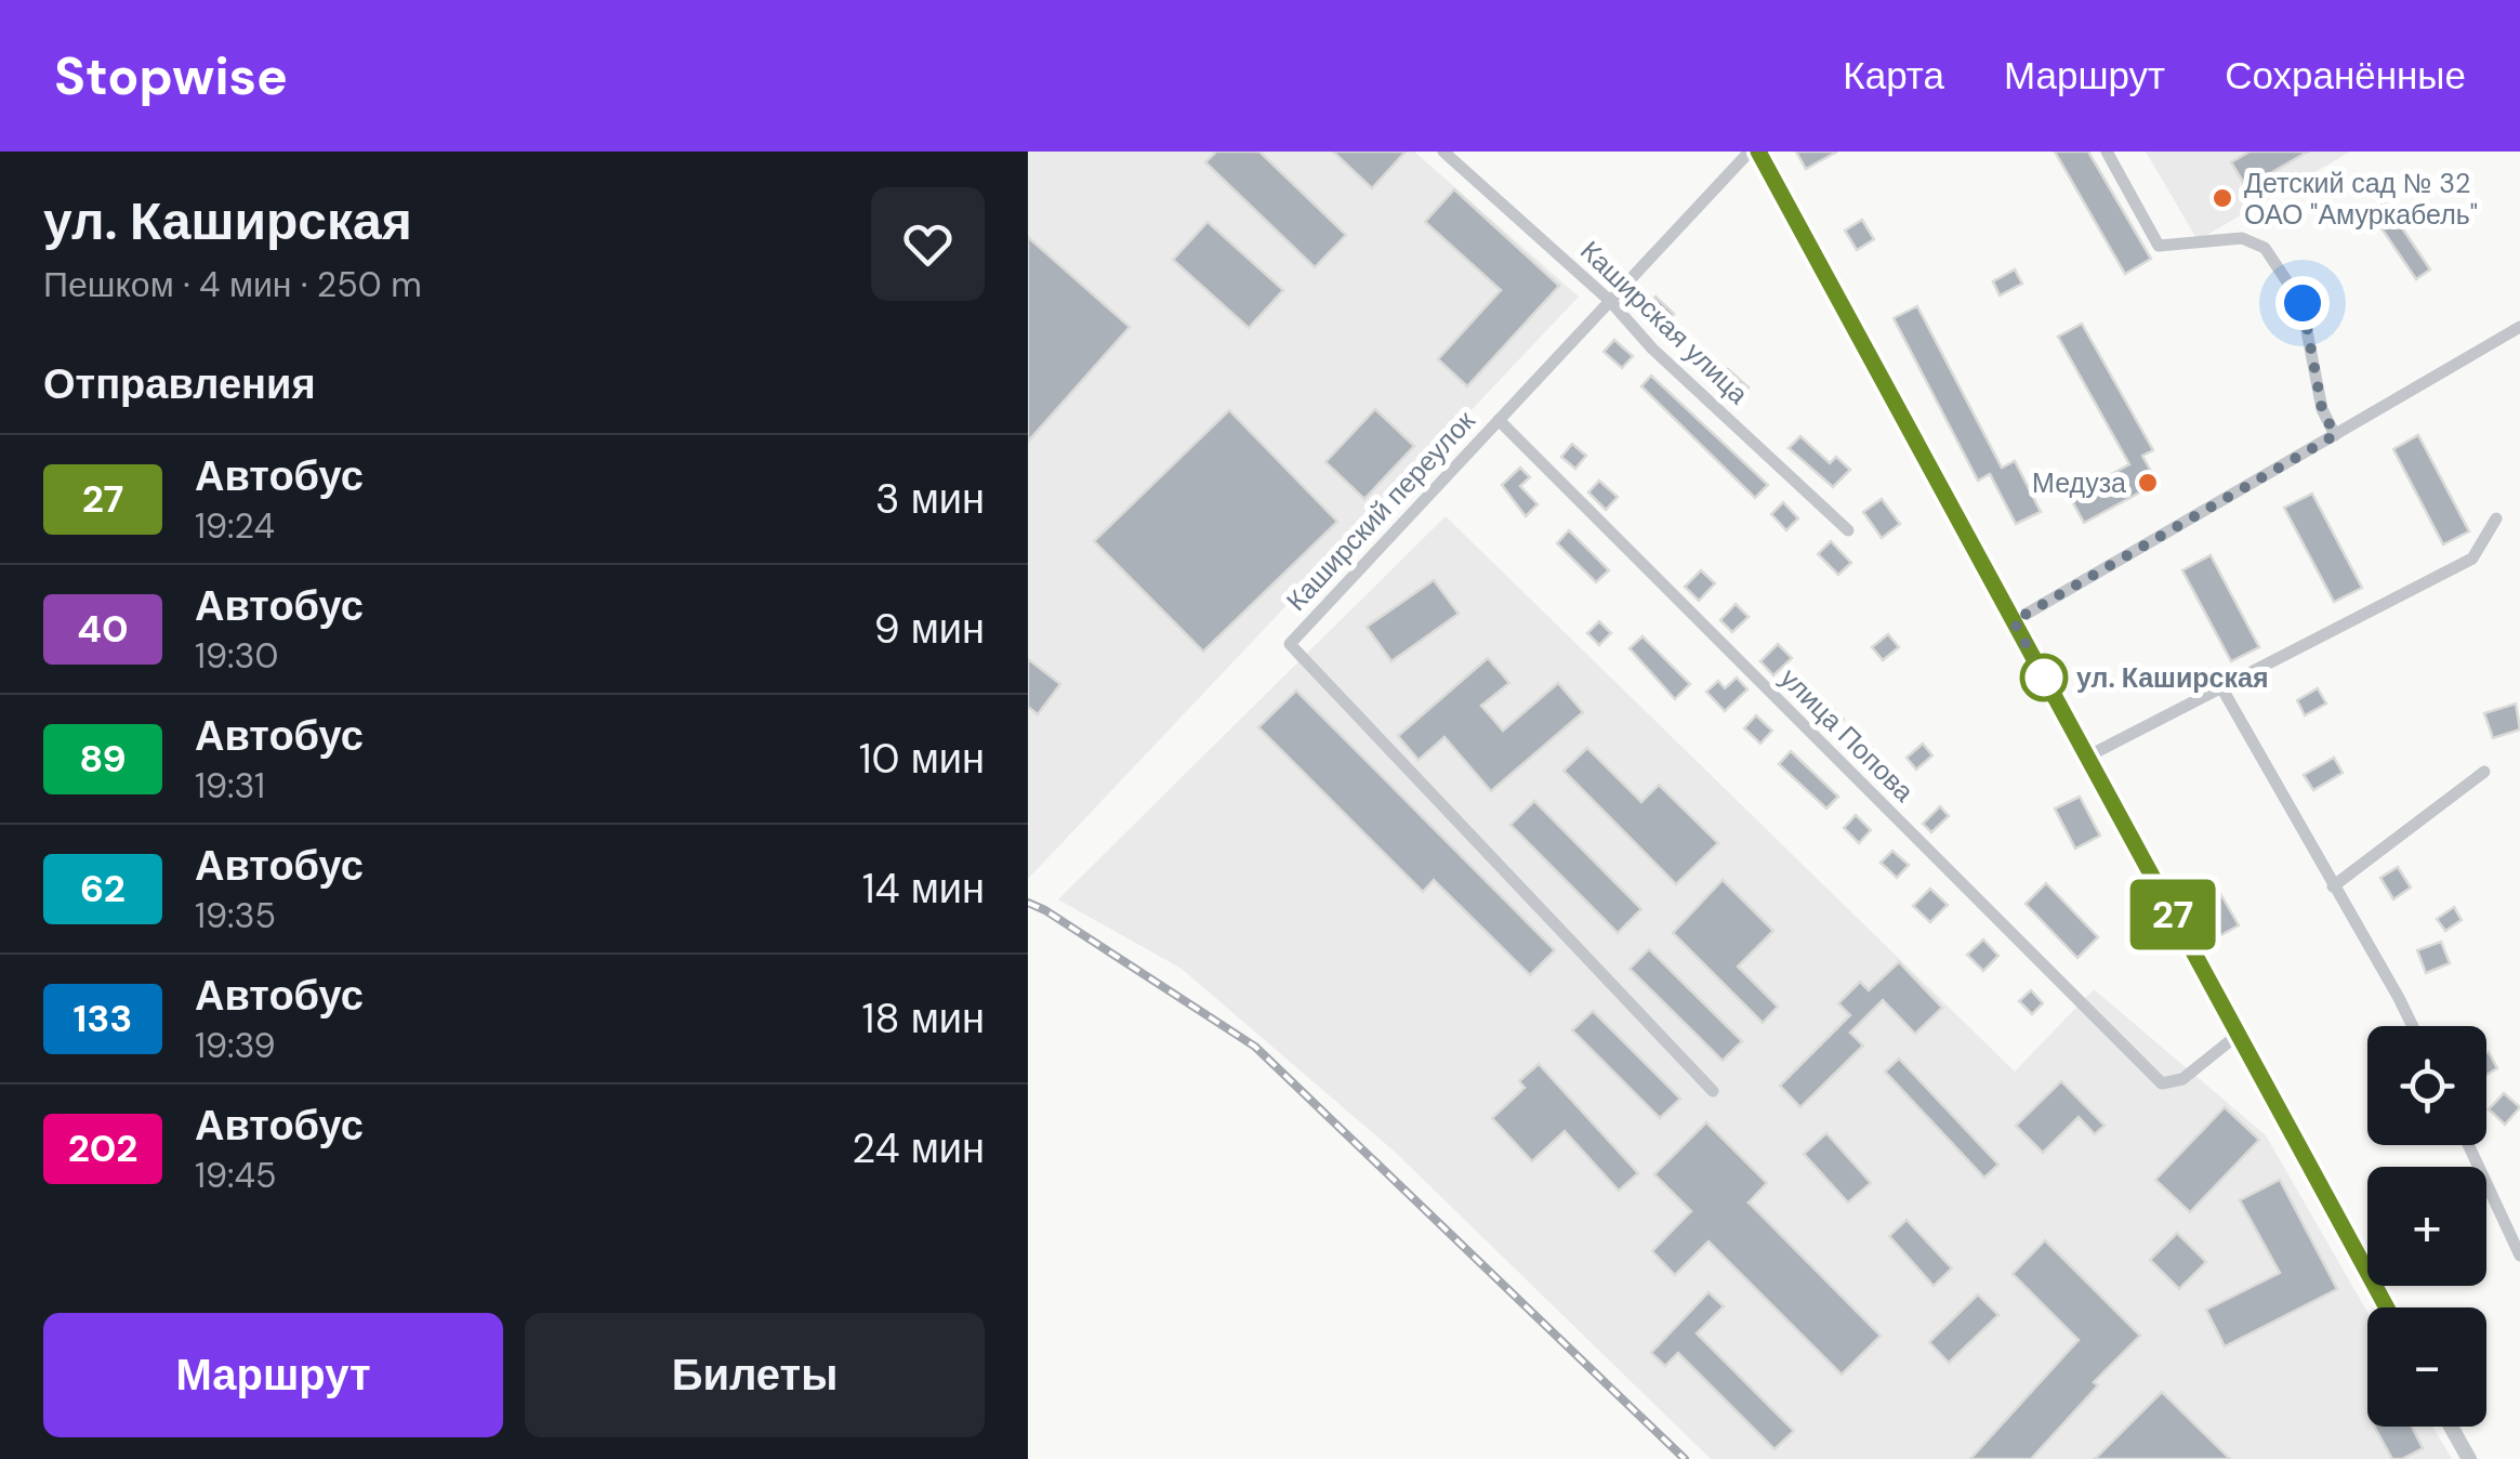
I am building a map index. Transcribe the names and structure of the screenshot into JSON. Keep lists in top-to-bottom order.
{
  "streets": {
    "street": ["Каширская улица", "Каширский переулок", "улица Попова"]
  },
  "crossings": [
    ["Каширская улица", "Каширский переулок"],
    ["Каширский переулок", "улица Попова"]
  ],
  "places": ["Детский сад № 32 ОАО \"Амуркабель\"", "Медуза", "ул. Каширская"],
  "lines": ["bus line 27"],
  "page": {
    "header": "Stopwise",
    "nav": ["Карта", "Маршрут", "Сохранённые"],
    "heading": [
      ["ул. Каширская", "Пешком · 4 мин · 250 m"],
      "Отправления"
    ],
    "on_map": "27",
    "list": [
      {
        "mark": "27",
        "name": "Автобус",
        "note": "19:24",
        "value": "3 мин"
      },
      {
        "mark": "40",
        "name": "Автобус",
        "note": "19:30",
        "value": "9 мин"
      },
      {
        "mark": "89",
        "name": "Автобус",
        "note": "19:31",
        "value": "10 мин"
      },
      {
        "mark": "62",
        "name": "Автобус",
        "note": "19:35",
        "value": "14 мин"
      },
      {
        "mark": "133",
        "name": "Автобус",
        "note": "19:39",
        "value": "18 мин"
      },
      {
        "mark": "202",
        "name": "Автобус",
        "note": "19:45",
        "value": "24 мин"
      }
    ],
    "map_buttons": ["+", "−"],
    "buttons": ["Маршрут", "Билеты"]
  }
}
